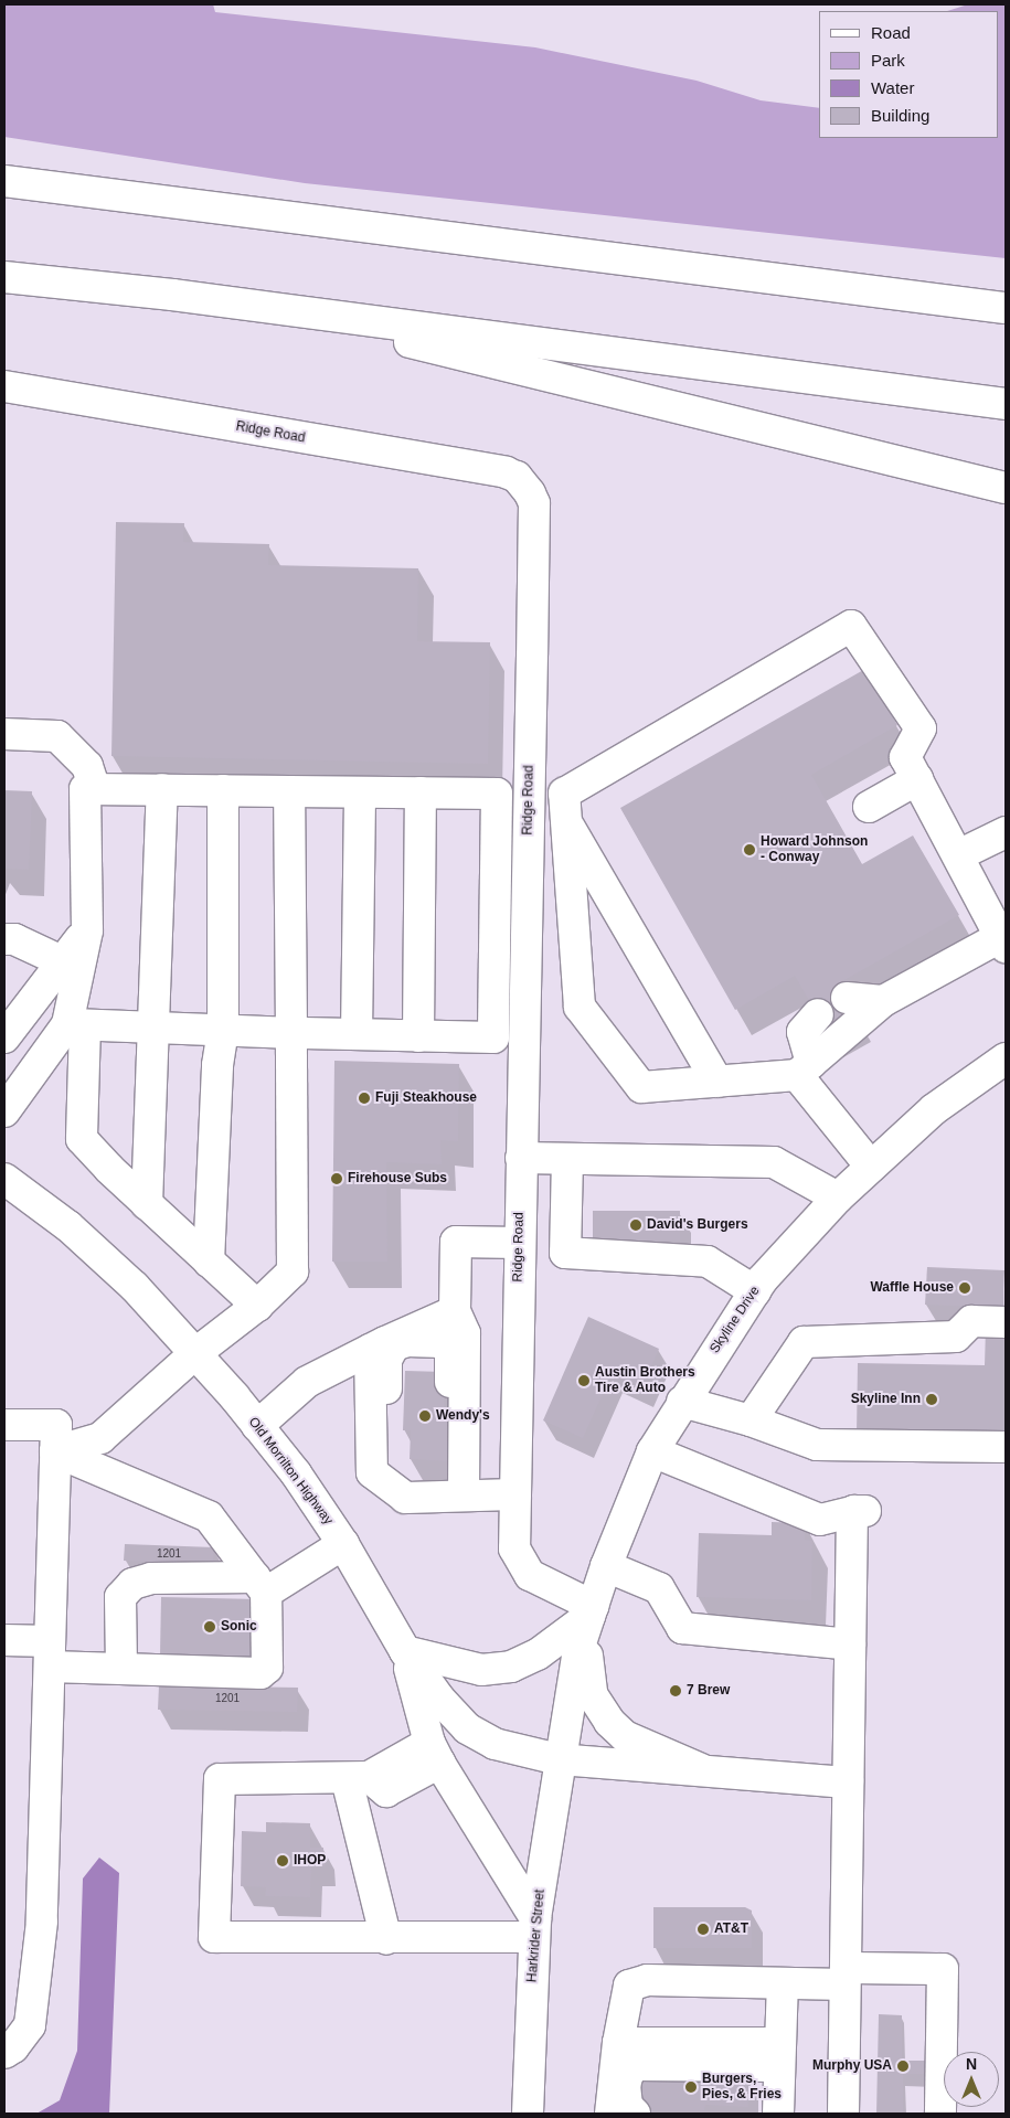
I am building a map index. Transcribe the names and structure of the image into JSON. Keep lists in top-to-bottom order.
{
  "streets": {
    "main road": [
      "Ridge Road",
      "Skyline Drive",
      "Old Morrilton Highway",
      "Harkrider Street"
    ]
  },
  "crossings": [
    ["Ridge Road", "Skyline Drive"],
    ["Skyline Drive", "Old Morrilton Highway"],
    ["Skyline Drive", "Harkrider Street"],
    ["Old Morrilton Highway", "Harkrider Street"]
  ],
  "places": [
    "Howard Johnson - Conway",
    "Fuji Steakhouse",
    "Firehouse Subs",
    "David's Burgers",
    "Waffle House",
    "Austin Brothers Tire & Auto",
    "Skyline Inn",
    "Wendy's",
    "Sonic",
    "7 Brew",
    "IHOP",
    "AT&T",
    "Murphy USA",
    "Burgers, Pies, & Fries"
  ],
  "house_numbers": ["1201", "1201"],
  "legend": [
    "Road",
    "Park",
    "Water",
    "Building"
  ],
  "north": "top"
}
